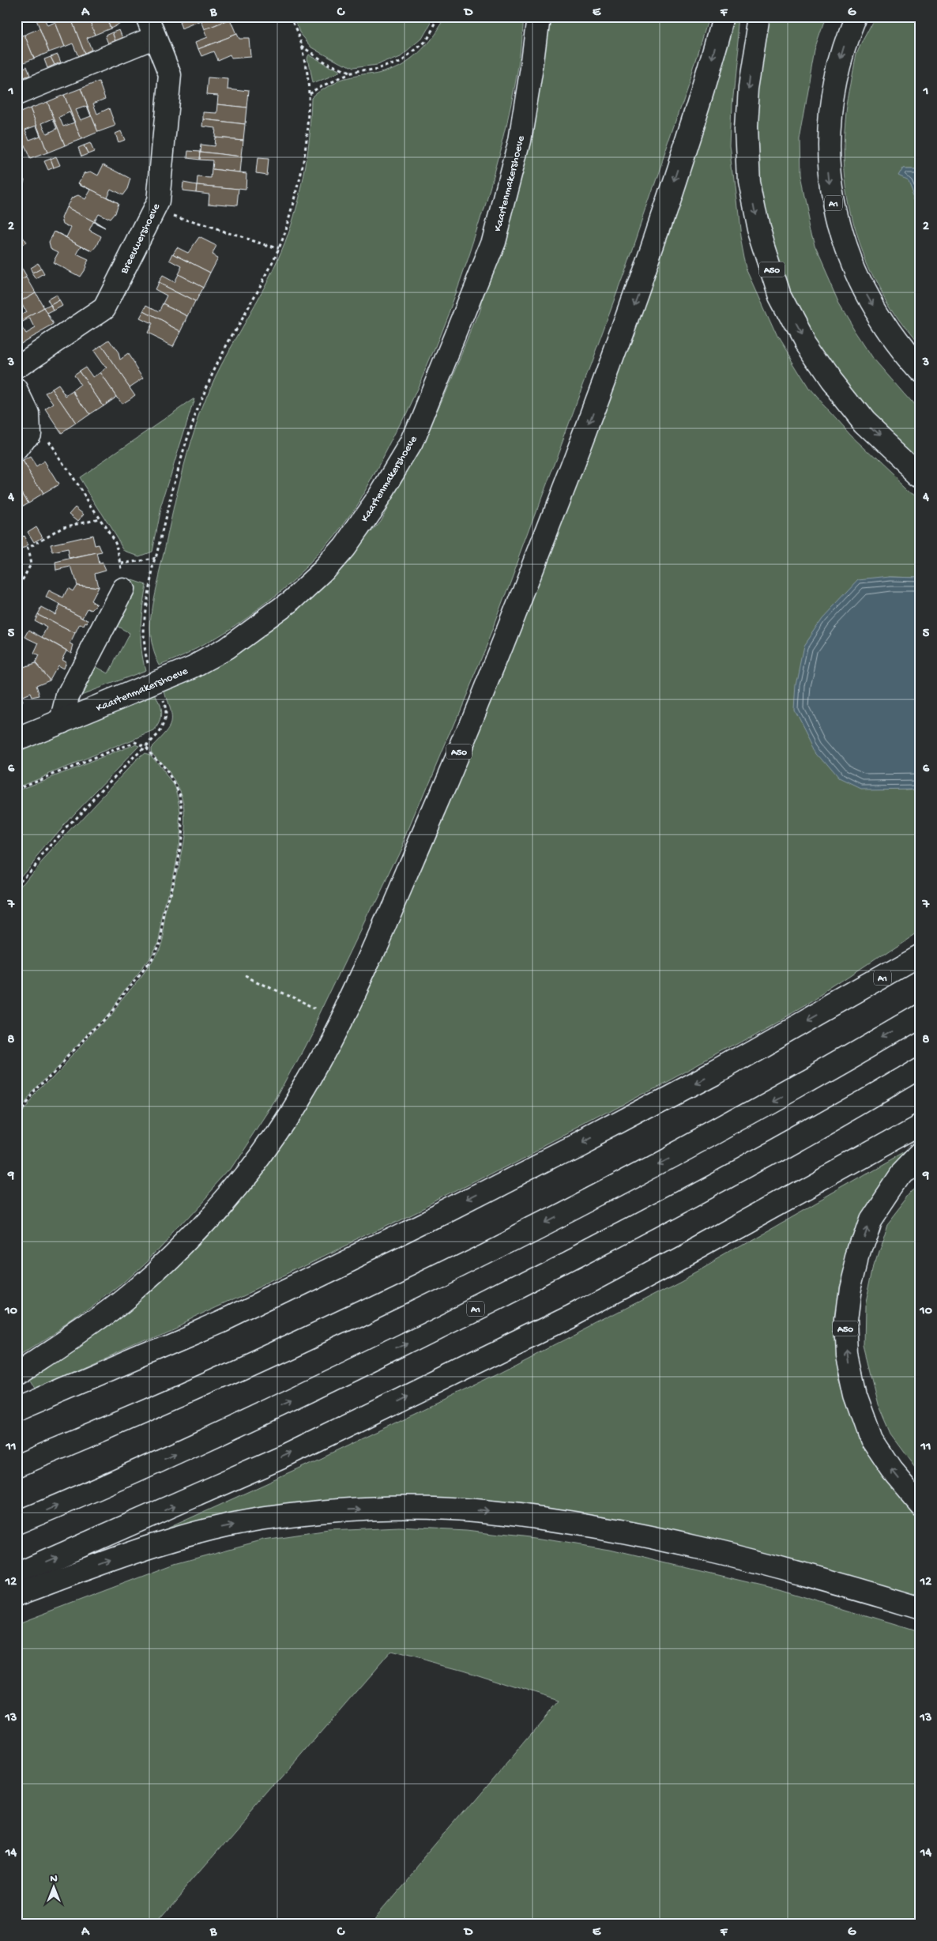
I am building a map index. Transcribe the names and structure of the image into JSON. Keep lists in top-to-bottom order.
{
  "streets": {
    "main road": [
      "Kaartenmakershoeve",
      "A1",
      "Breeuwershoeve",
      "A50"
    ]
  },
  "north": "top",
  "grid": {
    "columns": [
      "A",
      "B",
      "C",
      "D",
      "E",
      "F",
      "G"
    ],
    "rows": [
      "1",
      "2",
      "3",
      "4",
      "5",
      "6",
      "7",
      "8",
      "9",
      "10",
      "11",
      "12",
      "13",
      "14"
    ]
  }
}
